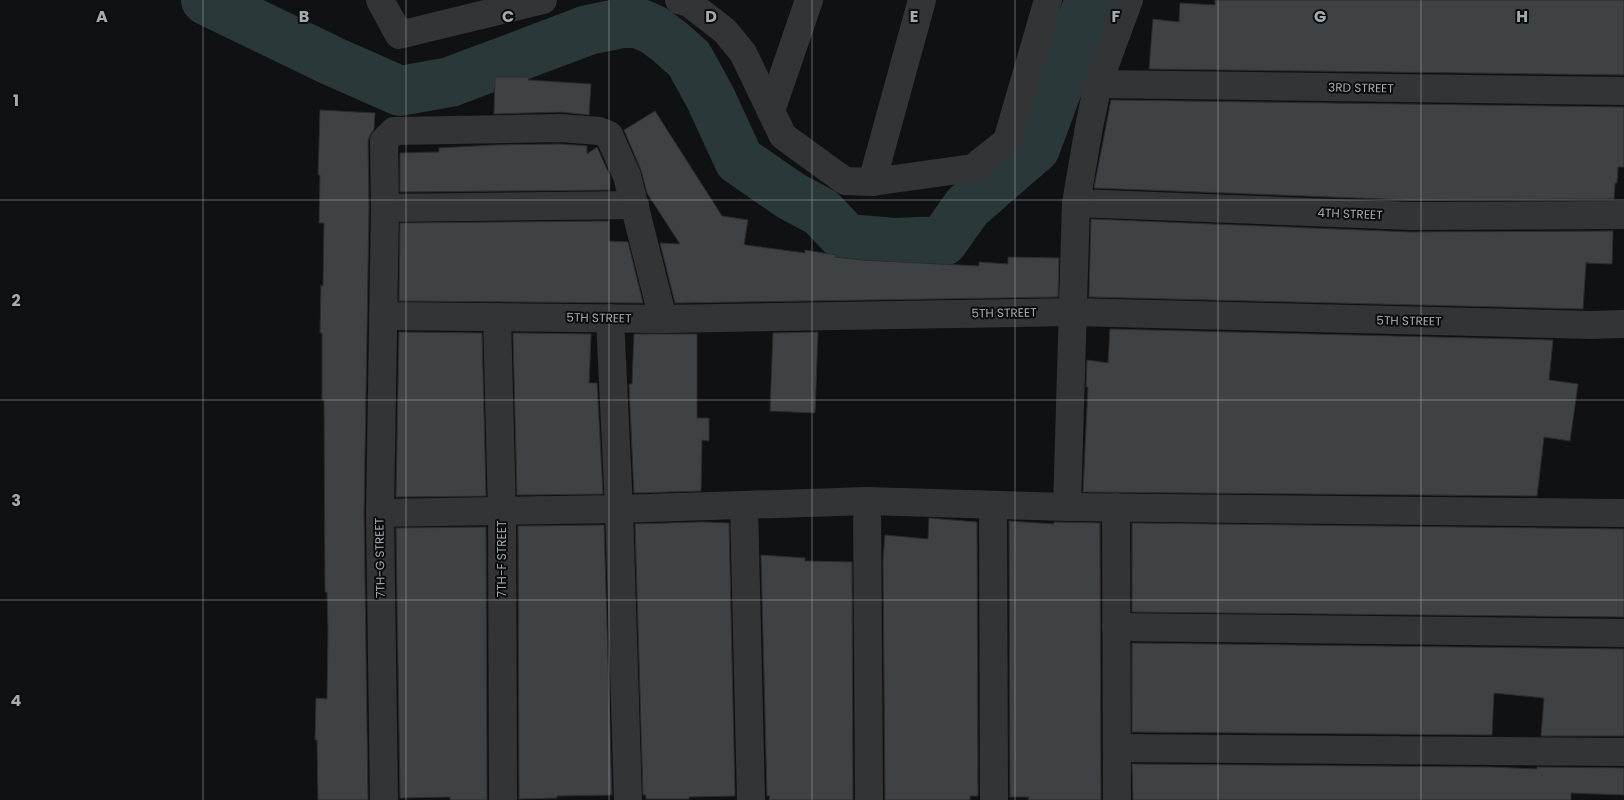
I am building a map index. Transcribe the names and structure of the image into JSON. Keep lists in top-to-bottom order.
{
  "streets": {
    "street": [
      "3RD STREET",
      "4TH STREET",
      "5TH STREET",
      "7TH-G STREET",
      "7TH-F STREET"
    ]
  },
  "crossings": [
    ["5TH STREET", "7TH-G STREET"],
    ["5TH STREET", "7TH-F STREET"]
  ],
  "grid": {
    "columns": [
      "A",
      "B",
      "C",
      "D",
      "E",
      "F",
      "G",
      "H"
    ],
    "rows": [
      "1",
      "2",
      "3",
      "4"
    ]
  }
}
